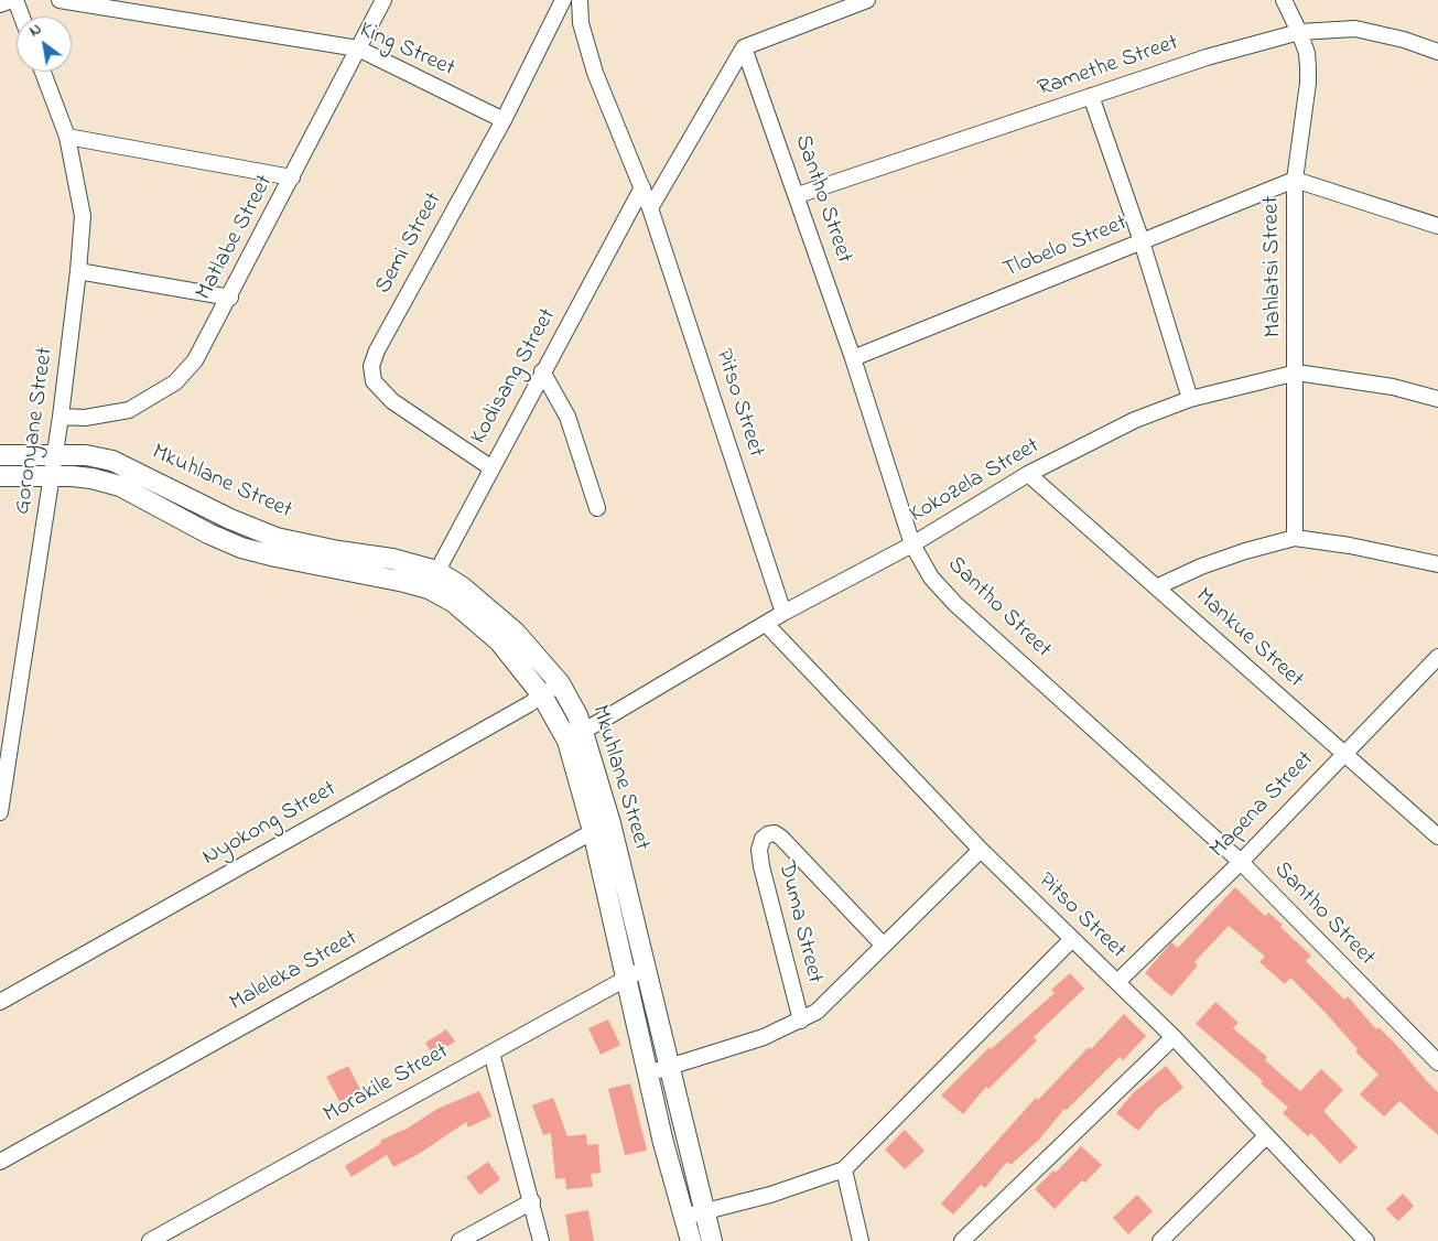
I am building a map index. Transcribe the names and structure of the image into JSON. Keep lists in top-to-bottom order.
{
  "streets": {
    "street": [
      "King Street",
      "Ramethe Street",
      "Santho Street",
      "Matlabe Street",
      "Semi Street",
      "Tlobelo Street",
      "Mahlatsi Street",
      "Kodisang Street",
      "Pitso Street",
      "Goronyane Street",
      "Kokozela Street",
      "Mkuhlane Street",
      "Mankue Street",
      "Mapena Street",
      "Nyokong Street",
      "Duma Street",
      "Maleleka Street",
      "Morakile Street"
    ]
  },
  "crossings": [
    ["King Street", "Matlabe Street"],
    ["King Street", "Semi Street"],
    ["Ramethe Street", "Santho Street"],
    ["Ramethe Street", "Mahlatsi Street"],
    ["Santho Street", "Tlobelo Street"],
    ["Santho Street", "Kokozela Street"],
    ["Santho Street", "Mapena Street"],
    ["Matlabe Street", "Goronyane Street"],
    ["Semi Street", "Kodisang Street"],
    ["Tlobelo Street", "Mahlatsi Street"],
    ["Mahlatsi Street", "Kokozela Street"],
    ["Kodisang Street", "Pitso Street"],
    ["Kodisang Street", "Mkuhlane Street"],
    ["Pitso Street", "Kokozela Street"],
    ["Pitso Street", "Mapena Street"],
    ["Pitso Street", "Duma Street"],
    ["Goronyane Street", "Mkuhlane Street"],
    ["Kokozela Street", "Mkuhlane Street"],
    ["Kokozela Street", "Mankue Street"],
    ["Mkuhlane Street", "Nyokong Street"],
    ["Mkuhlane Street", "Duma Street"],
    ["Mkuhlane Street", "Maleleka Street"],
    ["Mkuhlane Street", "Morakile Street"],
    ["Mankue Street", "Mapena Street"]
  ],
  "north": "top left"
}
